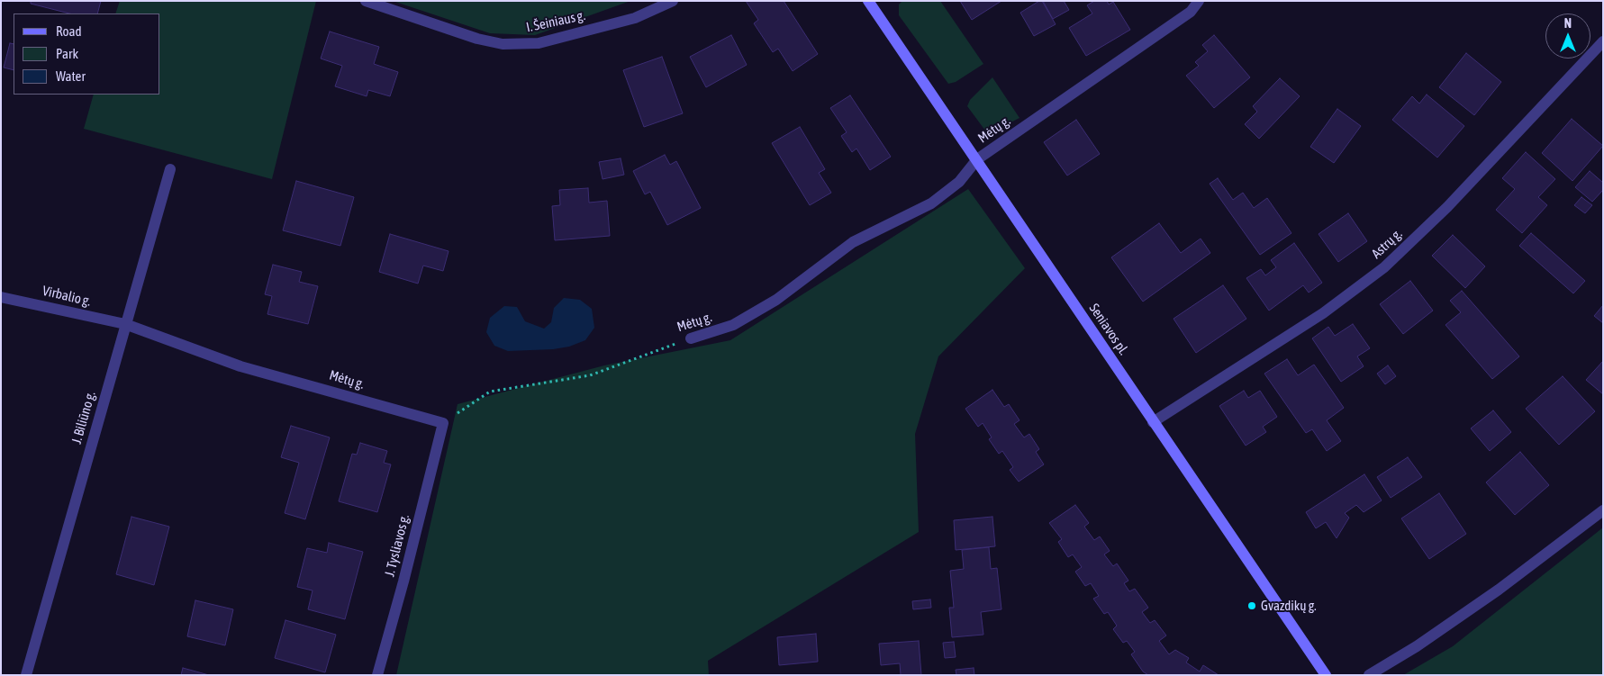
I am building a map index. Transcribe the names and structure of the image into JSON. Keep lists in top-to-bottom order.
{
  "streets": {
    "main road": ["Seniavos pl."],
    "street": [
      "I. Šeiniaus g.",
      "Mėtų g.",
      "Astrų g.",
      "Virbalio g.",
      "J. Biliūno g.",
      "J. Tysliavos g."
    ]
  },
  "crossings": [
    ["Mėtų g.", "Virbalio g."],
    ["Mėtų g.", "Seniavos pl."],
    ["Mėtų g.", "J. Biliūno g."],
    ["Mėtų g.", "J. Tysliavos g."],
    ["Astrų g.", "Seniavos pl."],
    ["Virbalio g.", "J. Biliūno g."]
  ],
  "places": ["Gvazdikų g."],
  "legend": ["Road", "Park", "Water"],
  "north": "top"
}
